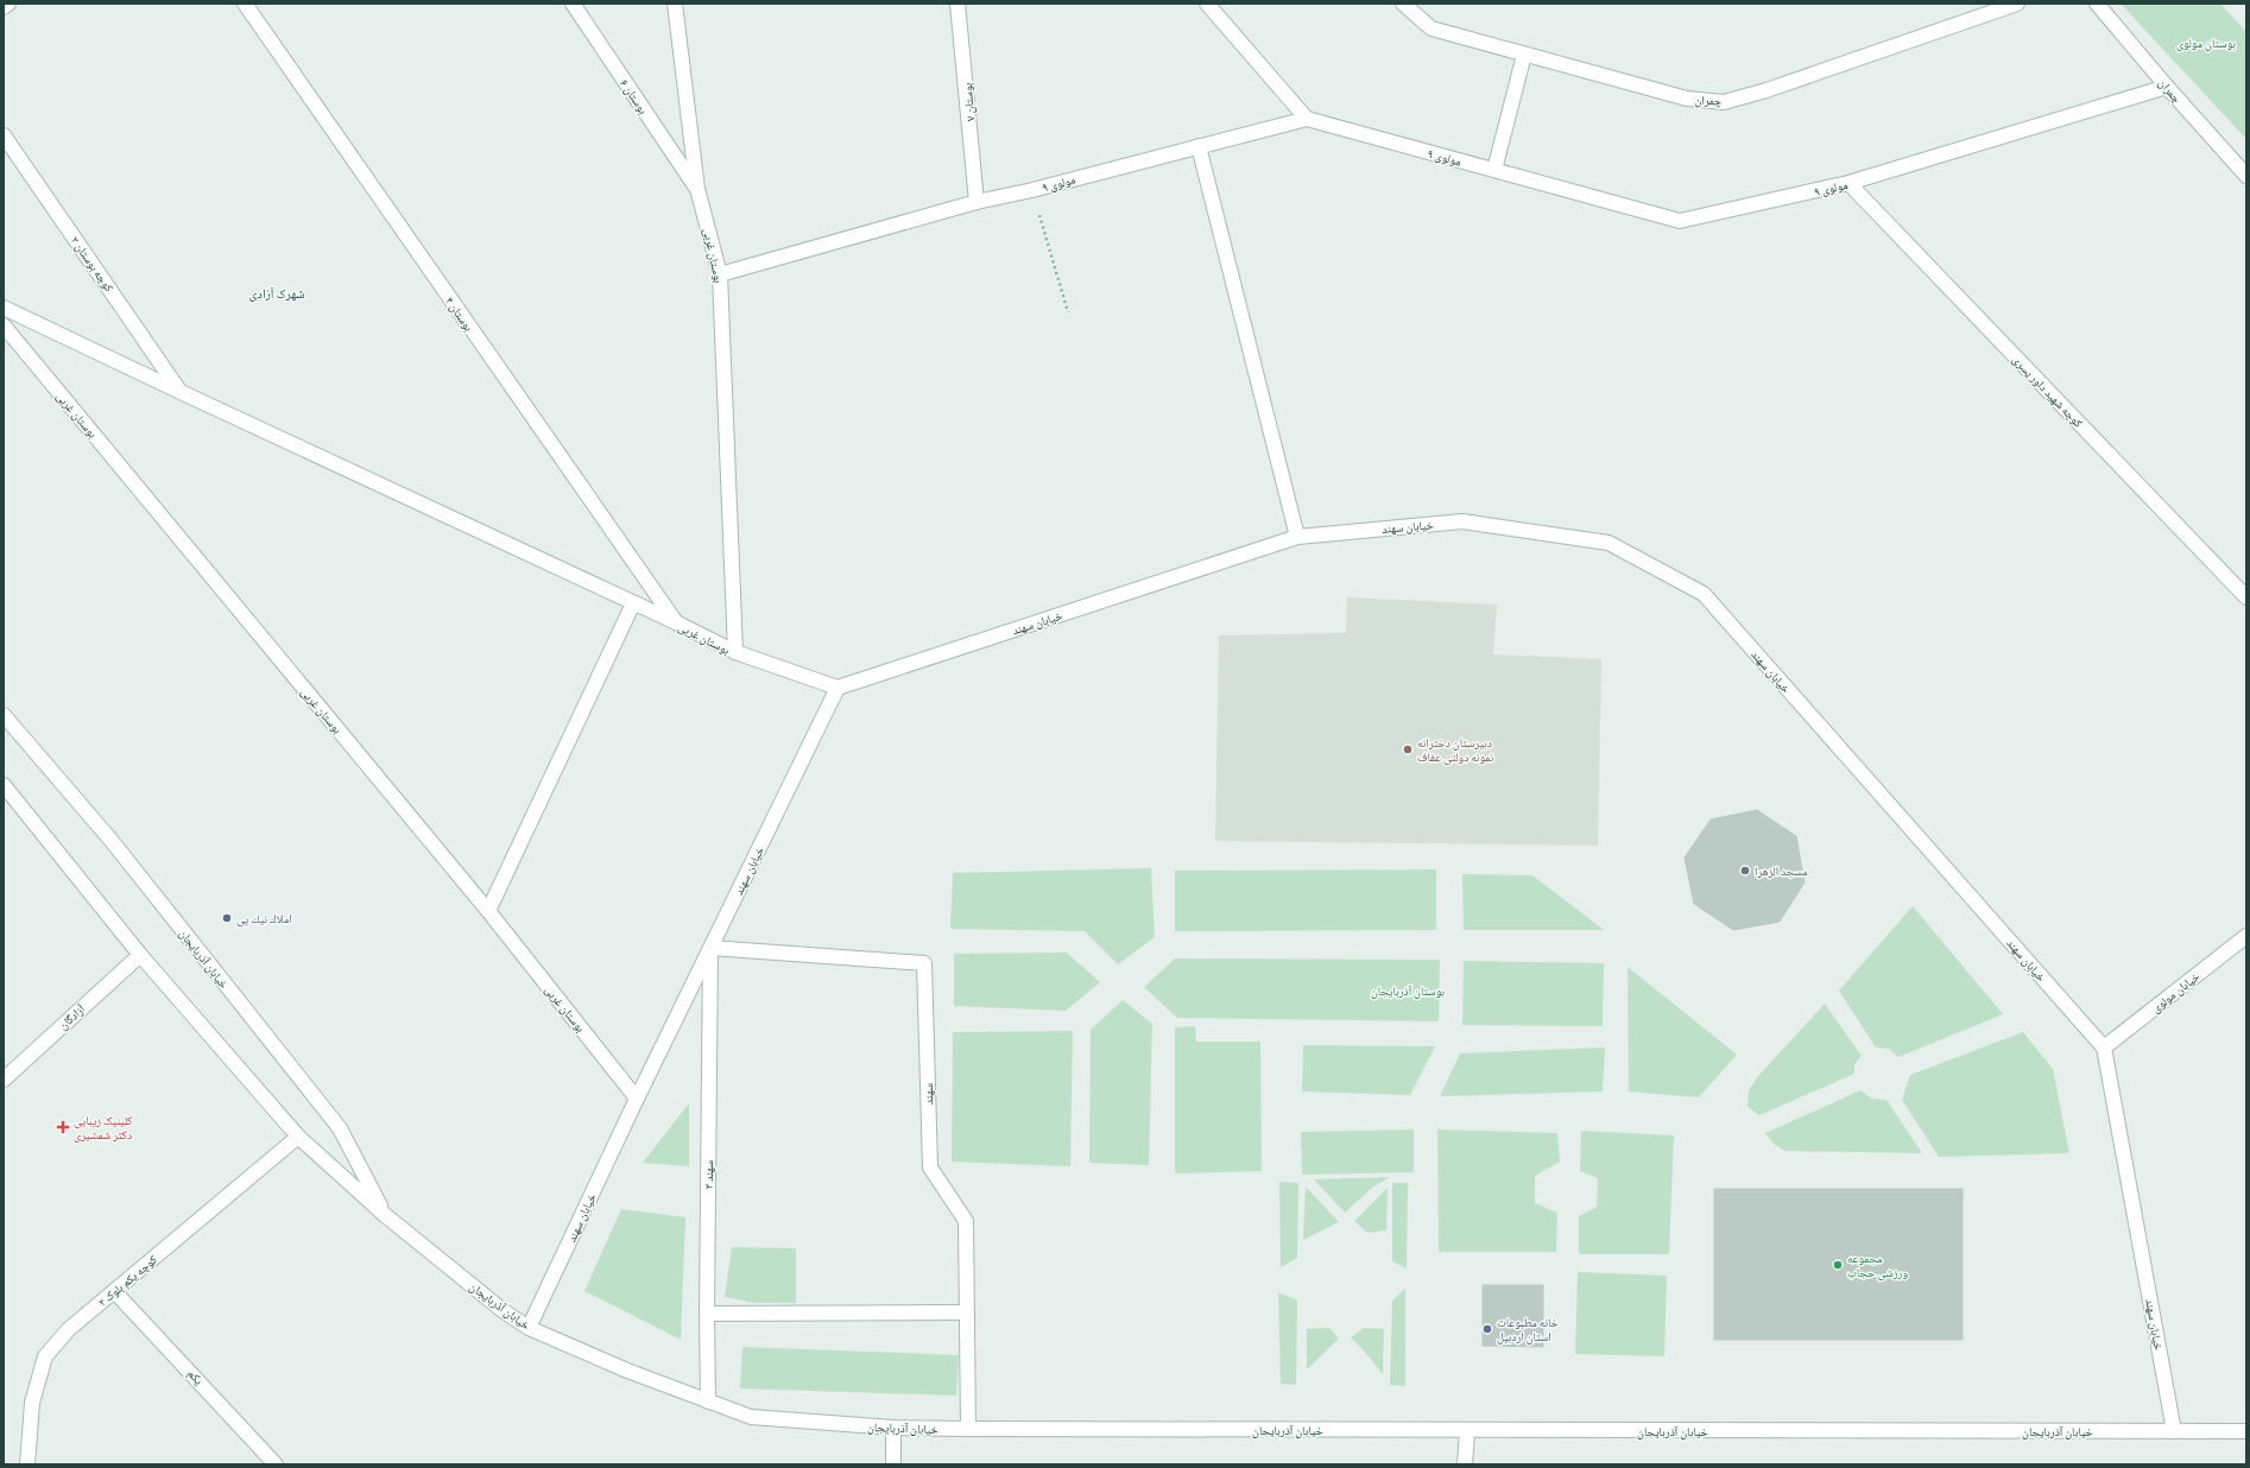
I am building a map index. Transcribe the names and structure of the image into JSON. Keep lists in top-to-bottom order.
{
  "streets": {
    "street": [
      "چمران",
      "بوستان ۶",
      "بوستان ۷",
      "مولوی ۹",
      "بوستان غربی",
      "کوچه بوستان ۲",
      "بوستان ۴",
      "کوچه شهید داور یسری",
      "خیابان سهند",
      "خیابان آذربایجان",
      "خیابان مولوی",
      "آزادگان",
      "سهند",
      "سهند ۲",
      "کوچه یکم بلوک ۲",
      "یکم"
    ]
  },
  "crossings": [
    ["چمران", "مولوی ۹"],
    ["بوستان ۶", "بوستان غربی"],
    ["بوستان ۷", "مولوی ۹"],
    ["مولوی ۹", "بوستان غربی"],
    ["مولوی ۹", "کوچه شهید داور یسری"],
    ["بوستان غربی", "کوچه بوستان ۲"],
    ["بوستان غربی", "بوستان ۴"],
    ["بوستان غربی", "خیابان سهند"],
    ["خیابان سهند", "خیابان آذربایجان"],
    ["خیابان سهند", "خیابان مولوی"],
    ["خیابان سهند", "سهند"],
    ["خیابان سهند", "سهند ۲"],
    ["خیابان آذربایجان", "آزادگان"],
    ["خیابان آذربایجان", "سهند"],
    ["خیابان آذربایجان", "سهند ۲"],
    ["خیابان آذربایجان", "کوچه یکم بلوک ۲"],
    ["سهند", "سهند ۲"],
    ["کوچه یکم بلوک ۲", "یکم"]
  ],
  "districts": ["شهرک آزادی"],
  "parks": ["بوستان مولوی", "بوستان آذربایجان"],
  "places": {
    "other": [
      "دبیرستان دخترانه نمونه دولتی عفاف",
      "مسجد الزهرا",
      "املاك نيك پى",
      "مجموعه ورزشی حجاب",
      "خانه مطبوعات استان اردبیل"
    ],
    "health": ["کلینیک زیبایی دکتر شمشیری"]
  }
}
